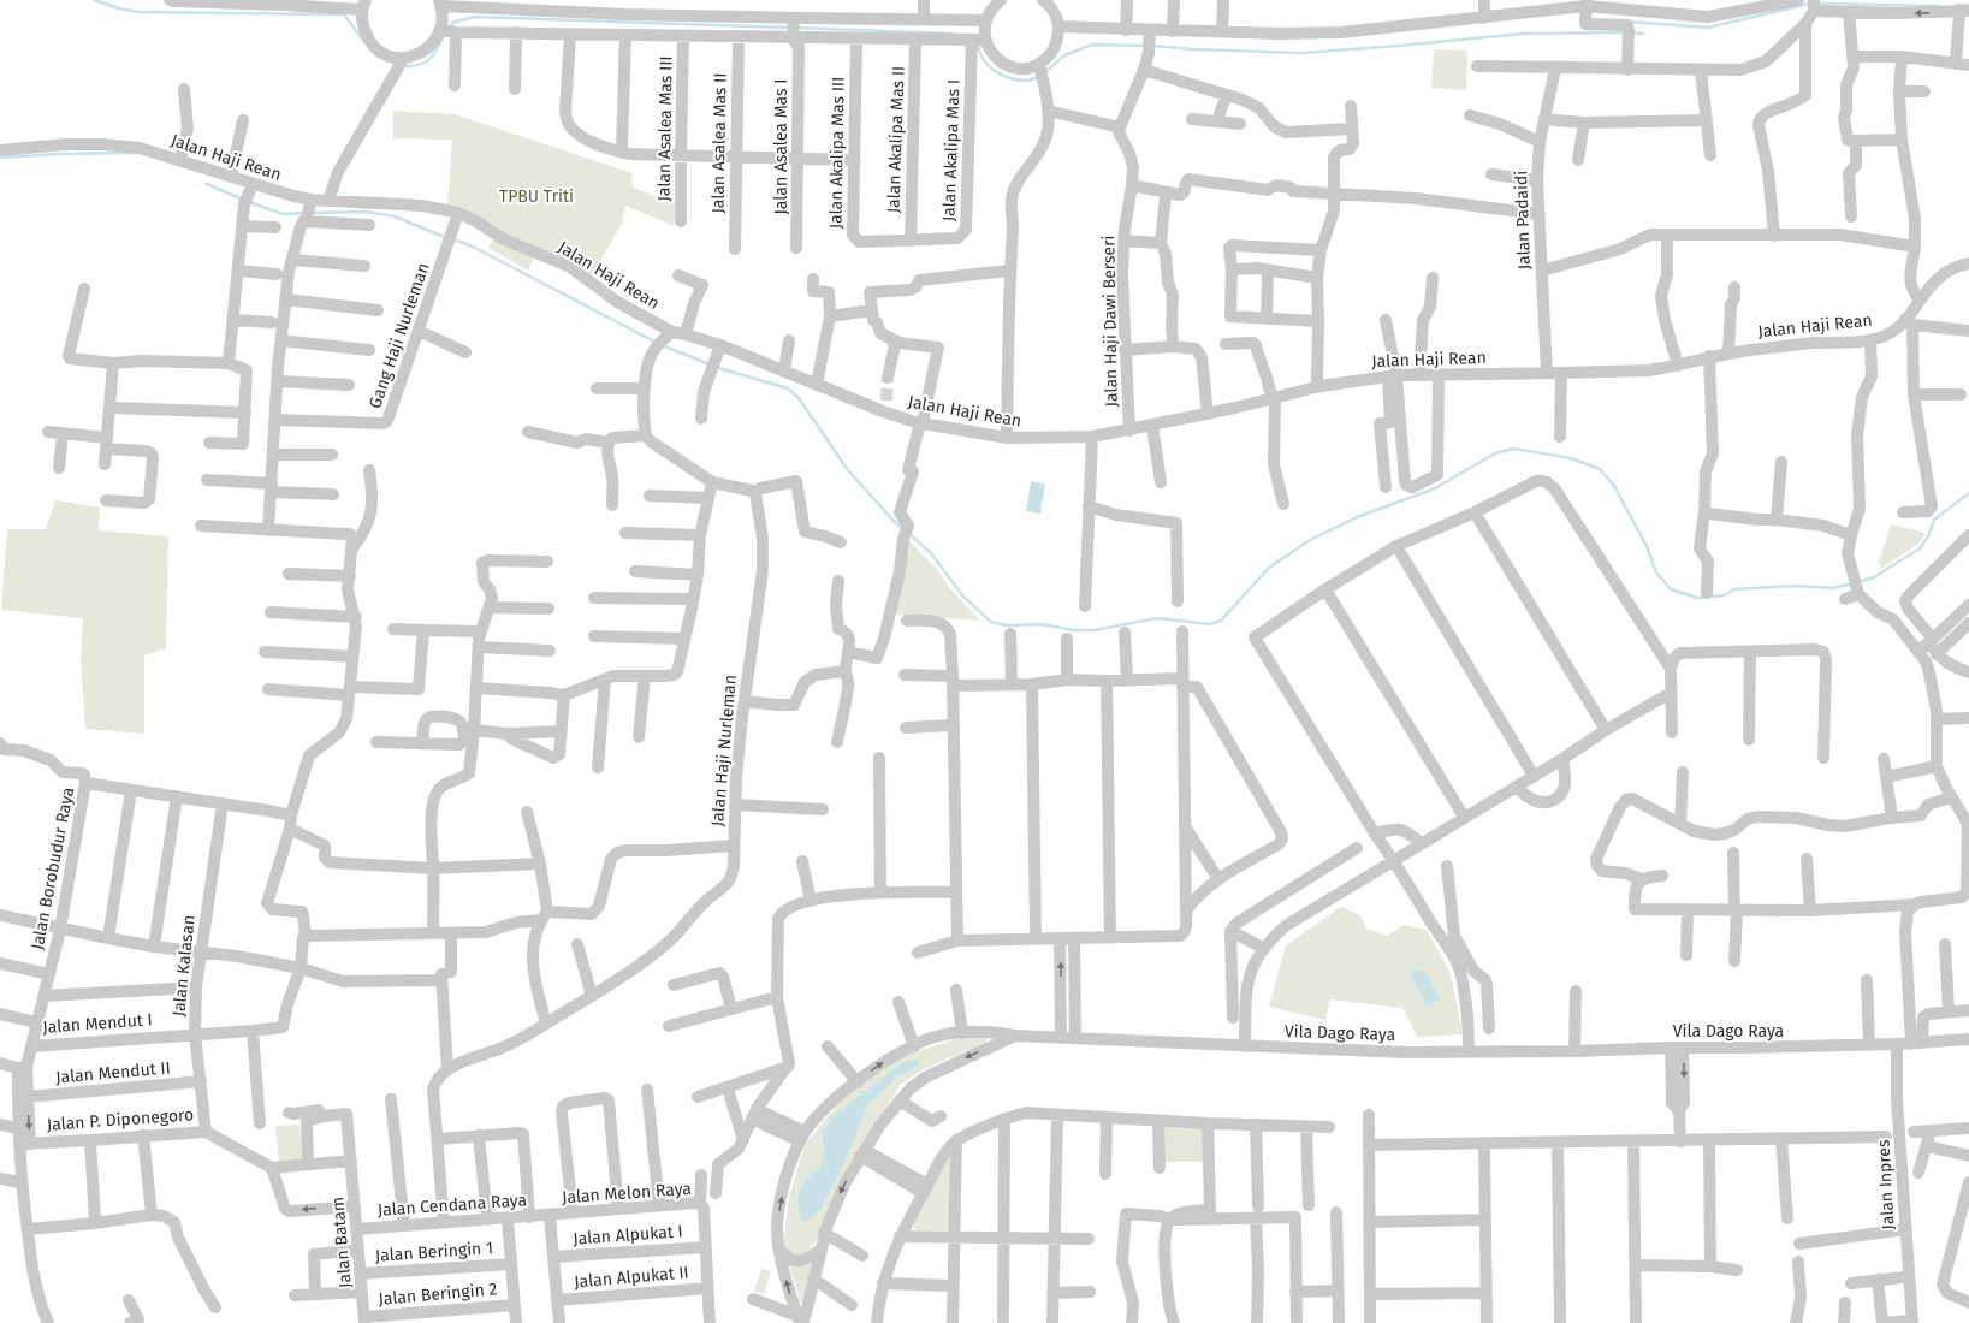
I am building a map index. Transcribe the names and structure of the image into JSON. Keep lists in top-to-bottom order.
{
  "streets": {
    "street": [
      "Jalan Asalea Mas III",
      "Jalan Akalipa Mas II",
      "Jalan Asalea Mas II",
      "Jalan Asalea Mas I",
      "Jalan Akalipa Mas I",
      "Jalan Akalipa Mas III",
      "Jalan Haji Rean",
      "Jalan Padaidi",
      "Jalan Haji Dawi Berseri",
      "Gang Haji Nurleman",
      "Jalan Haji Nurleman",
      "Jalan Borobudur Raya",
      "Jalan Kalasan",
      "Jalan Mendut I",
      "Vila Dago Raya",
      "Jalan Mendut II",
      "Jalan P. Diponegoro",
      "Jalan Inpres",
      "Jalan Melon Raya",
      "Jalan Cendana Raya",
      "Jalan Alpukat I",
      "Jalan Batam",
      "Jalan Beringin 1",
      "Jalan Alpukat II",
      "Jalan Beringin 2"
    ]
  },
  "crossings": [
    ["Jalan Akalipa Mas II", "Jalan Akalipa Mas I"],
    ["Jalan Akalipa Mas II", "Jalan Akalipa Mas III"],
    ["Jalan Akalipa Mas I", "Jalan Akalipa Mas III"],
    ["Jalan Haji Rean", "Jalan Padaidi"],
    ["Jalan Haji Rean", "Jalan Haji Dawi Berseri"],
    ["Jalan Haji Rean", "Gang Haji Nurleman"],
    ["Jalan Borobudur Raya", "Jalan Kalasan"],
    ["Jalan Borobudur Raya", "Jalan Mendut I"],
    ["Jalan Kalasan", "Jalan Mendut I"],
    ["Jalan Kalasan", "Jalan Mendut II"],
    ["Jalan Kalasan", "Jalan P. Diponegoro"],
    ["Vila Dago Raya", "Jalan Inpres"],
    ["Jalan Melon Raya", "Jalan Cendana Raya"],
    ["Jalan Cendana Raya", "Jalan Batam"],
    ["Jalan Batam", "Jalan Beringin 1"],
    ["Jalan Batam", "Jalan Beringin 2"]
  ],
  "parks": ["TPBU Triti"]
}
